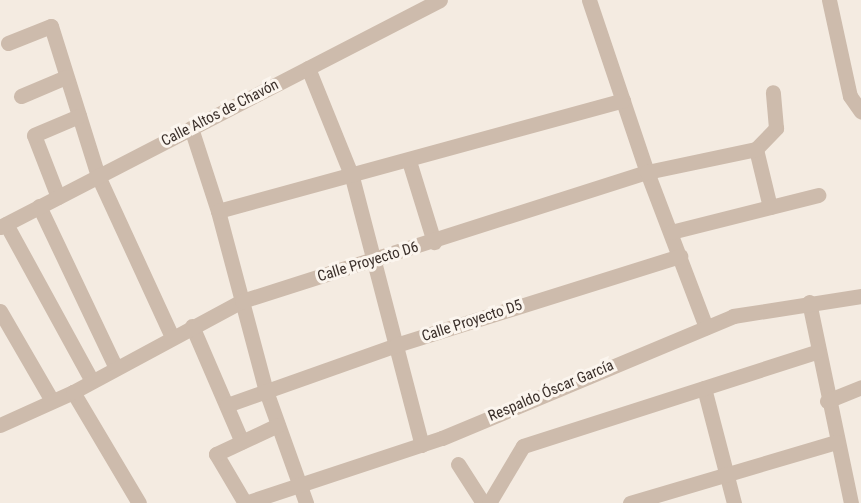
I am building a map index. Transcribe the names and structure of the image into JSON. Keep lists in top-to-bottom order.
{
  "streets": {
    "street": [
      "Calle Altos de Chavón",
      "Calle Proyecto D6",
      "Calle Proyecto D5",
      "Respaldo Óscar García"
    ]
  }
}
